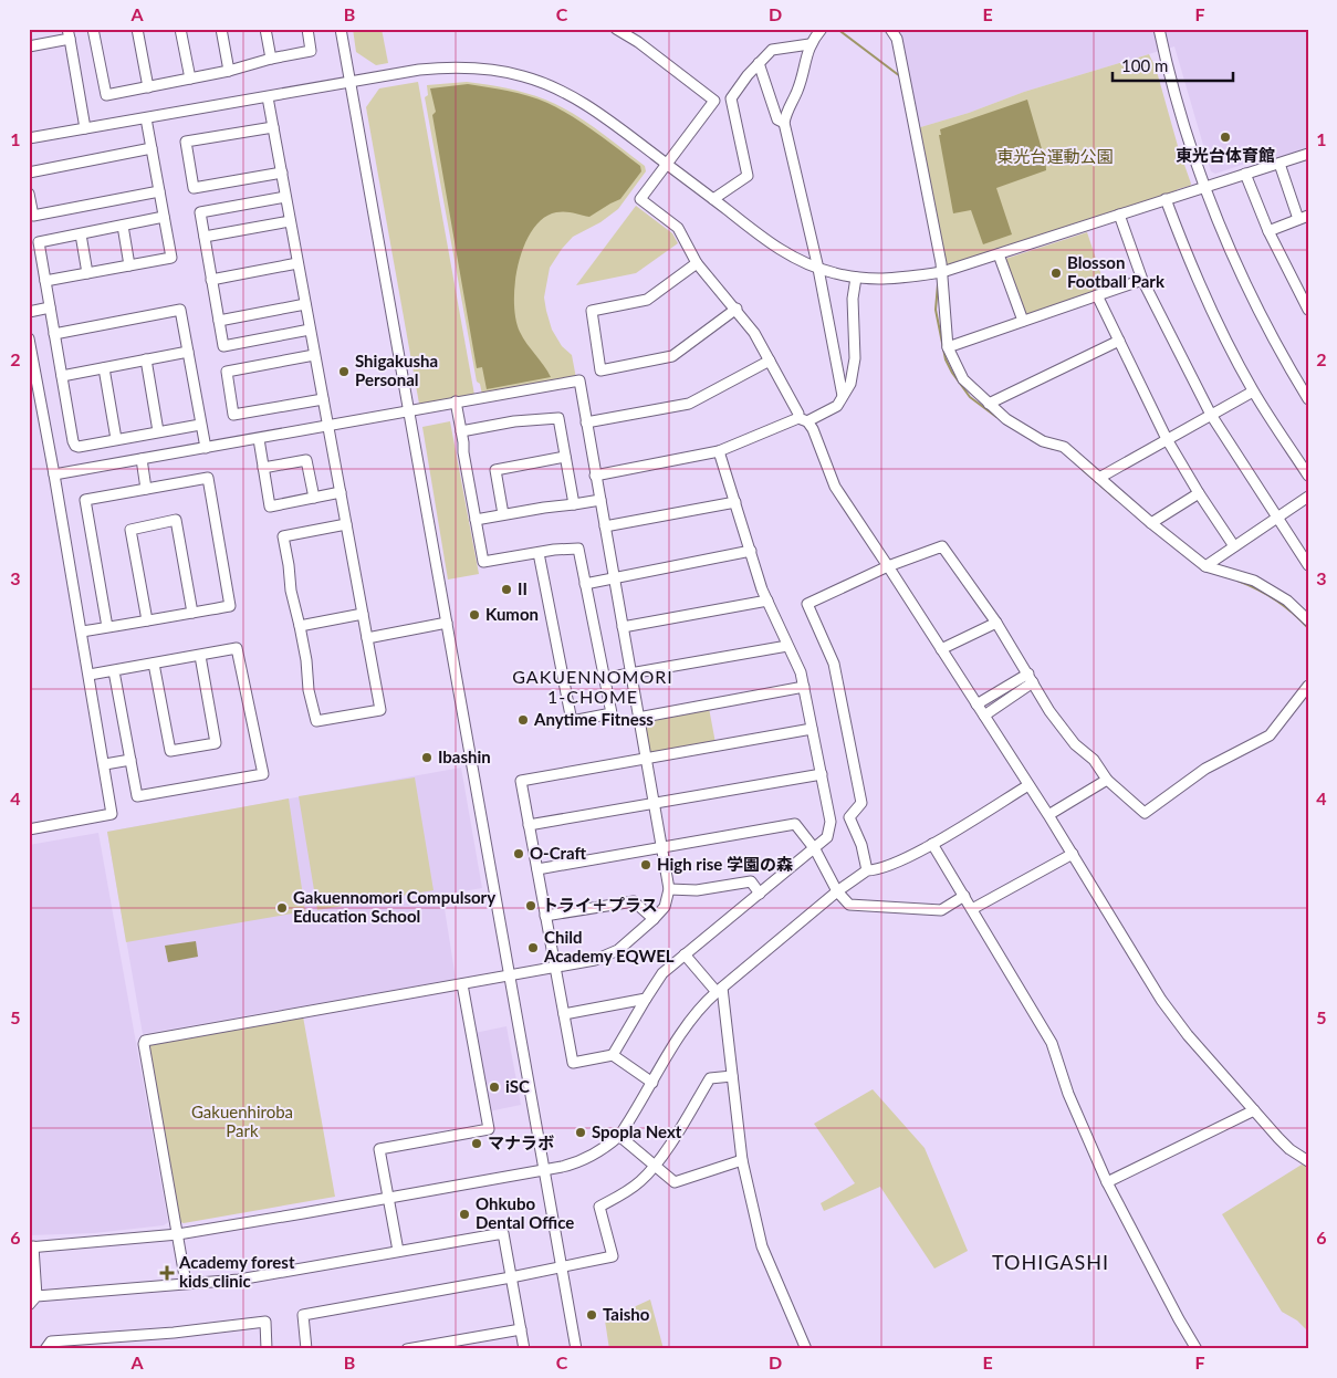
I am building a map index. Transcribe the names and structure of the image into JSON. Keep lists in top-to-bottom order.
{
  "districts": ["GAKUENNOMORI 1-CHOME", "TOHIGASHI"],
  "parks": ["東光台運動公園", "Gakuenhiroba Park"],
  "places": {
    "other": [
      "東光台体育館",
      "Blosson Football Park",
      "Shigakusha Personal",
      "II",
      "Kumon",
      "Anytime Fitness",
      "Ibashin",
      "O-Craft",
      "High rise 学園の森",
      "トライ＋プラス",
      "Gakuennomori Compulsory Education School",
      "Child Academy EQWEL",
      "iSC",
      "Spopla Next",
      "マナラボ",
      "Ohkubo Dental Office",
      "Taisho"
    ],
    "health": ["Academy forest kids clinic"]
  },
  "scale_bar": "100 m",
  "grid": {
    "columns": [
      "A",
      "B",
      "C",
      "D",
      "E",
      "F"
    ],
    "rows": [
      "1",
      "2",
      "3",
      "4",
      "5",
      "6"
    ]
  }
}
